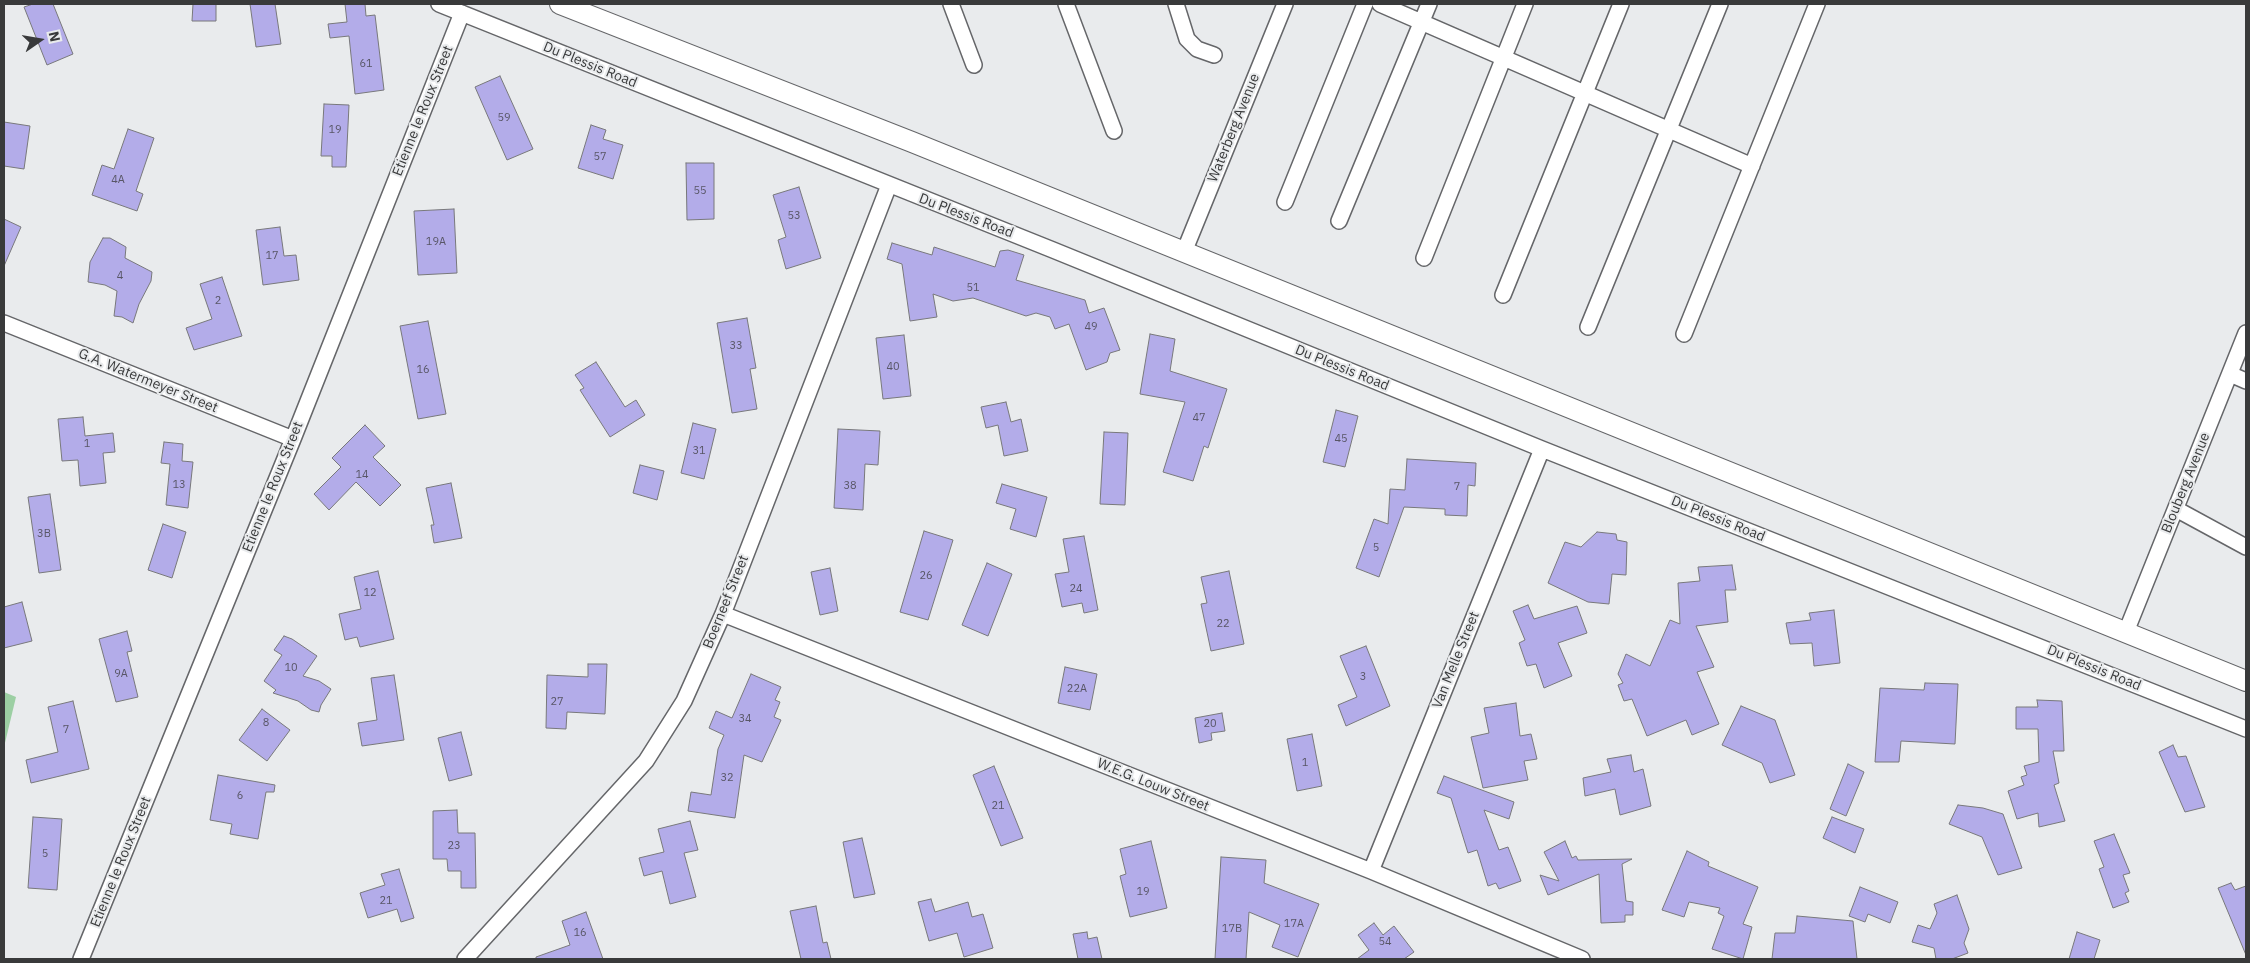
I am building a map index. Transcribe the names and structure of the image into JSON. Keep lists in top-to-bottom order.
{
  "streets": {
    "street": [
      "Du Plessis Road",
      "Etienne le Roux Street",
      "Waterberg Avenue",
      "G.A. Watermeyer Street",
      "Blouberg Avenue",
      "Boerneef Street",
      "Van Melle Street",
      "W.E.G. Louw Street"
    ]
  },
  "crossings": [
    ["Du Plessis Road", "Etienne le Roux Street"],
    ["Du Plessis Road", "Boerneef Street"],
    ["Du Plessis Road", "Van Melle Street"],
    ["Etienne le Roux Street", "G.A. Watermeyer Street"],
    ["Boerneef Street", "W.E.G. Louw Street"],
    ["Van Melle Street", "W.E.G. Louw Street"]
  ],
  "house_numbers": [
    "61",
    "59",
    "19",
    "57",
    "4A",
    "55",
    "53",
    "19A",
    "17",
    "4",
    "51",
    "2",
    "49",
    "33",
    "40",
    "16",
    "47",
    "45",
    "1",
    "31",
    "14",
    "13",
    "38",
    "7",
    "3B",
    "5",
    "26",
    "24",
    "12",
    "22",
    "10",
    "9A",
    "3",
    "22A",
    "27",
    "34",
    "8",
    "20",
    "7",
    "1",
    "32",
    "6",
    "21",
    "23",
    "5",
    "19",
    "21",
    "17A",
    "17B",
    "16",
    "54"
  ],
  "north": "right"
}
